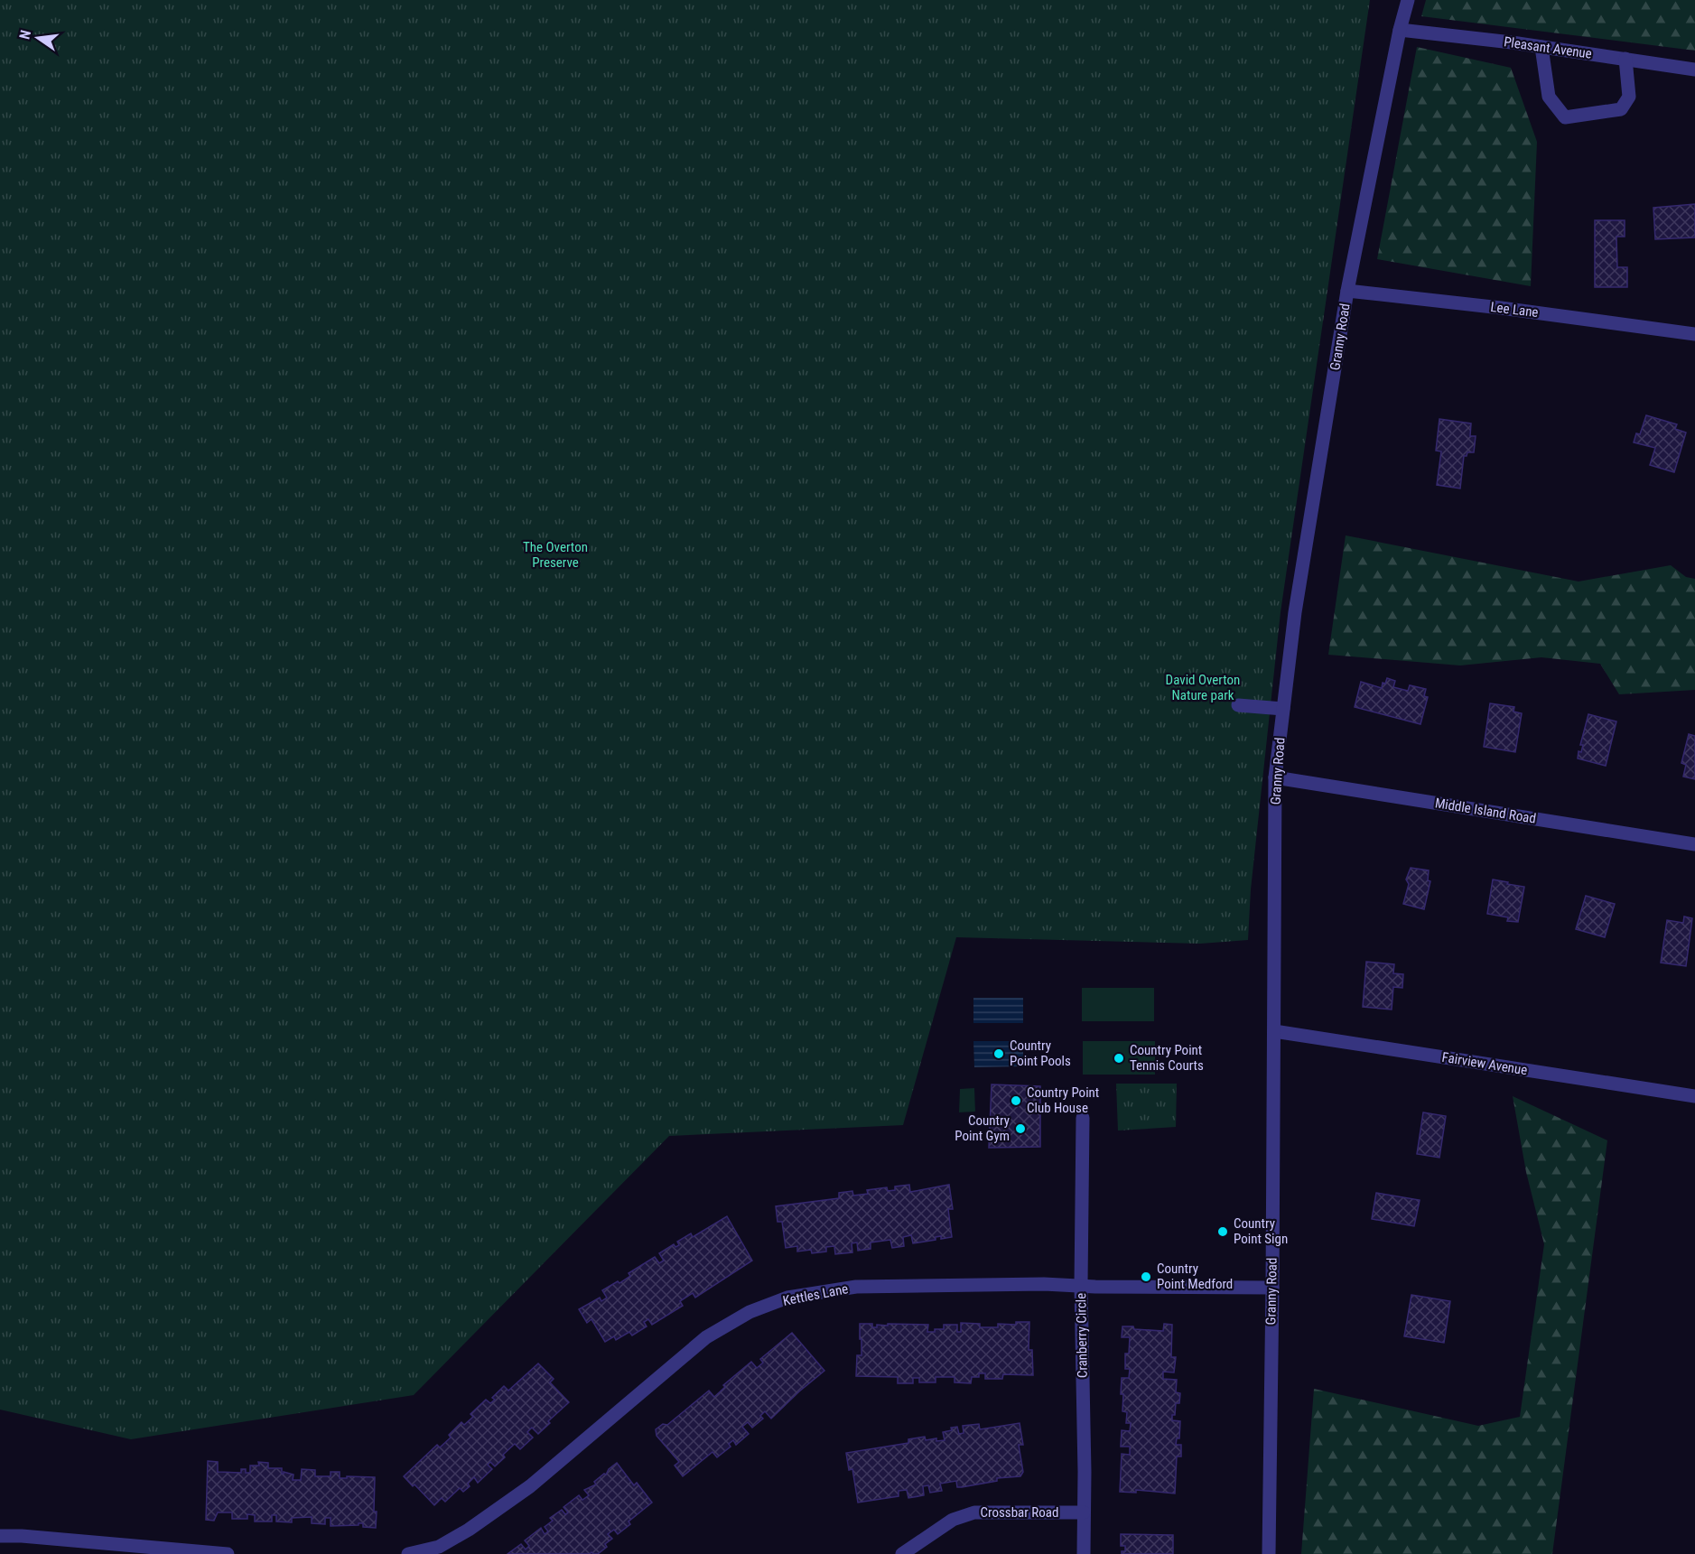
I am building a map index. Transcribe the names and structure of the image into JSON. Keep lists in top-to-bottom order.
{
  "streets": {
    "street": [
      "Pleasant Avenue",
      "Lee Lane",
      "Granny Road",
      "Middle Island Road",
      "Fairview Avenue",
      "Kettles Lane",
      "Cranberry Circle",
      "Crossbar Road"
    ]
  },
  "crossings": [
    ["Pleasant Avenue", "Granny Road"],
    ["Lee Lane", "Granny Road"],
    ["Granny Road", "Middle Island Road"],
    ["Granny Road", "Fairview Avenue"],
    ["Granny Road", "Kettles Lane"],
    ["Kettles Lane", "Cranberry Circle"],
    ["Cranberry Circle", "Crossbar Road"]
  ],
  "parks": ["The Overton Preserve", "David Overton Nature park"],
  "places": [
    "Country Point Pools",
    "Country Point Tennis Courts",
    "Country Point Club House",
    "Country Point Gym",
    "Country Point Sign",
    "Country Point Medford"
  ],
  "north": "left"
}
